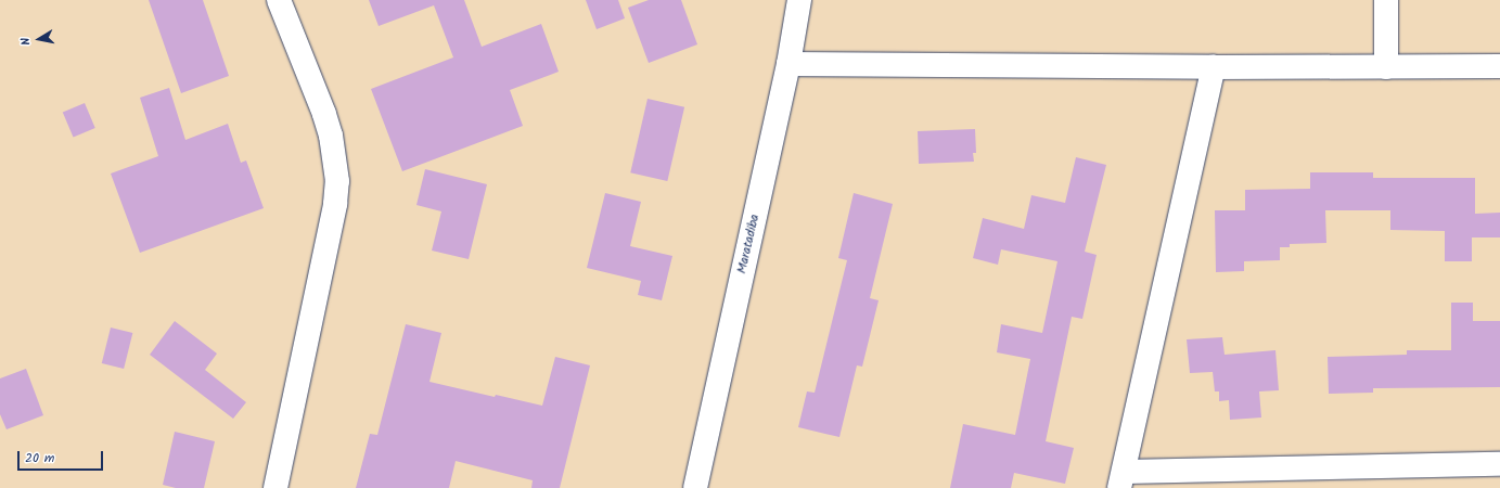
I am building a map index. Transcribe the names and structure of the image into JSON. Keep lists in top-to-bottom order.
{
  "streets": {
    "street": ["Maratadiba"]
  },
  "scale_bar": "20 m",
  "north": "left"
}
